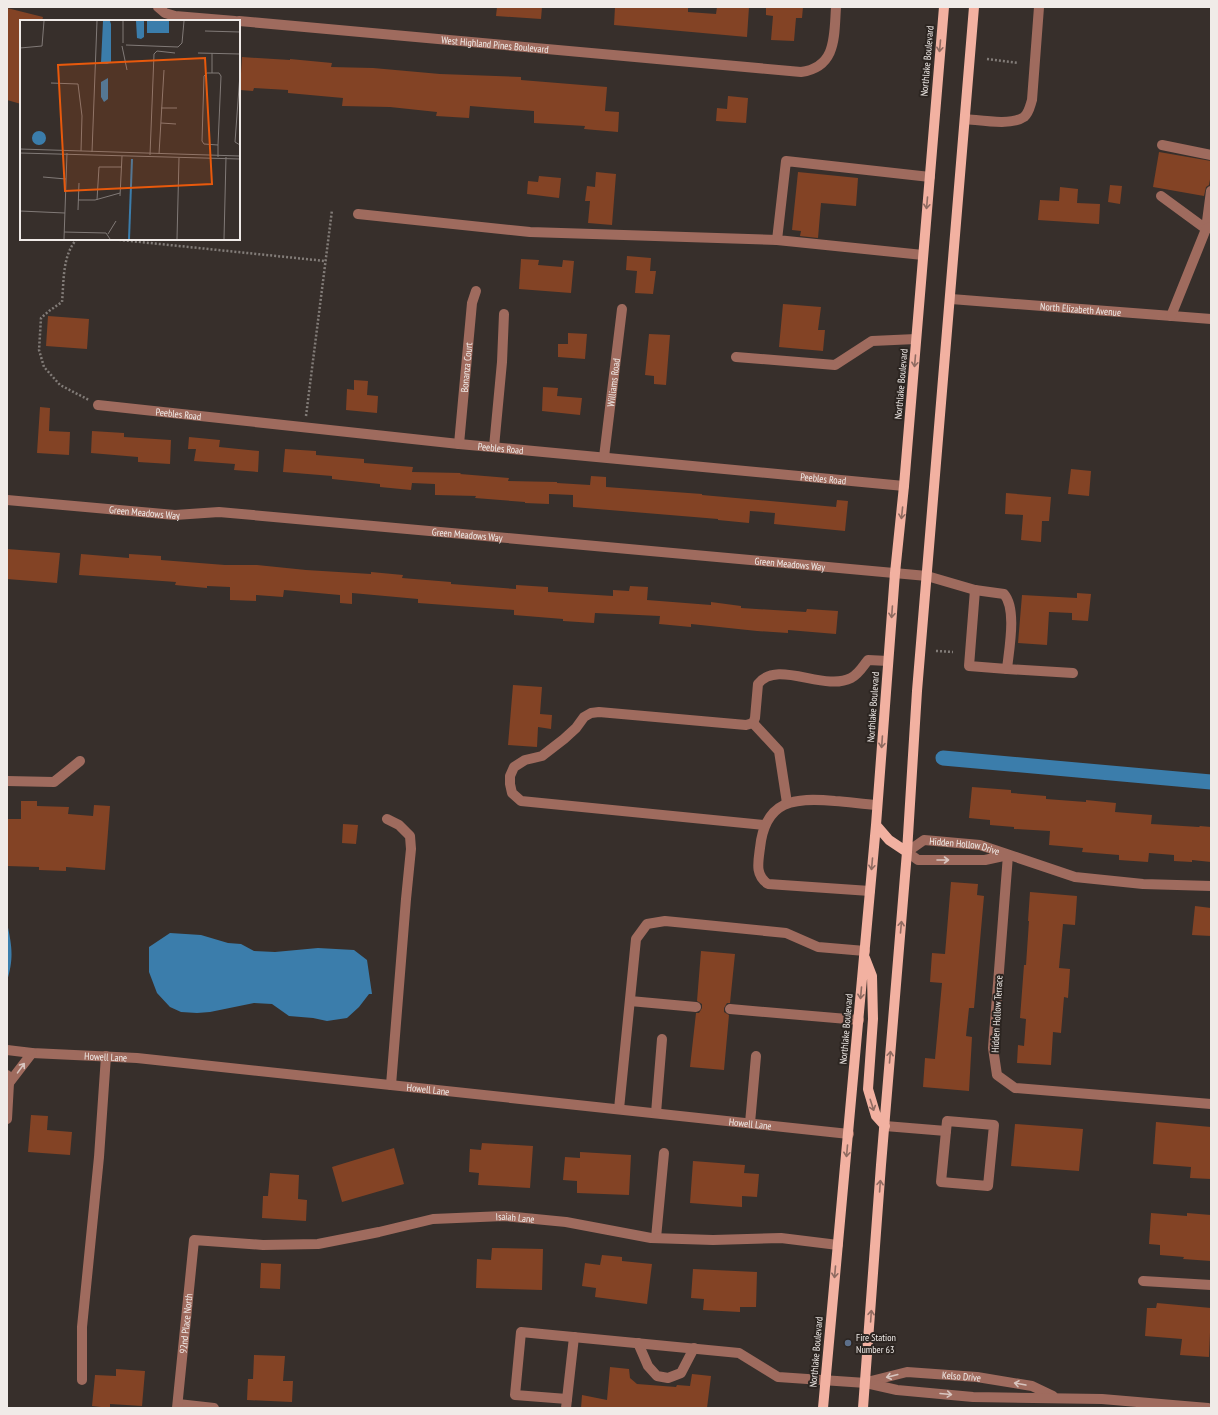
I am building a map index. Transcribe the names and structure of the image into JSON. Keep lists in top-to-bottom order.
{
  "streets": {
    "main road": ["Northlake Boulevard"],
    "street": [
      "West Highland Pines Boulevard",
      "North Elizabeth Avenue",
      "Bonanza Court",
      "Williams Road",
      "Peebles Road",
      "Green Meadows Way",
      "Hidden Hollow Drive",
      "Hidden Hollow Terrace",
      "Howell Lane",
      "Isaiah Lane",
      "92nd Place North",
      "Kelso Drive"
    ]
  },
  "crossings": [
    ["Northlake Boulevard", "Peebles Road"],
    ["Northlake Boulevard", "Green Meadows Way"],
    ["Northlake Boulevard", "Howell Lane"],
    ["Northlake Boulevard", "Isaiah Lane"],
    ["Northlake Boulevard", "Kelso Drive"],
    ["Bonanza Court", "Peebles Road"],
    ["Williams Road", "Peebles Road"],
    ["Hidden Hollow Drive", "Hidden Hollow Terrace"],
    ["Isaiah Lane", "92nd Place North"]
  ],
  "places": ["Fire Station Number 63"]
}
